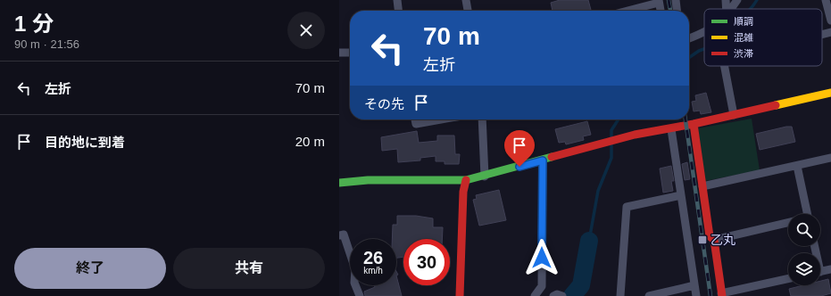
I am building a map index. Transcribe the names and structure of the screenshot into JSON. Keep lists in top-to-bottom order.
{
  "places": {
    "transit": ["乙丸"]
  },
  "legend": ["順調", "混雑", "渋滞"],
  "page": {
    "heading": ["1 分", "90 m · 21:56"],
    "turn": ["70 m", "左折"],
    "list": [
      {
        "name": "左折",
        "value": "70 m"
      },
      {
        "name": "目的地に到着",
        "value": "20 m"
      }
    ],
    "then": "その先",
    "speed": "26 km/h",
    "limit": "30",
    "buttons": ["終了", "共有"]
  }
}
